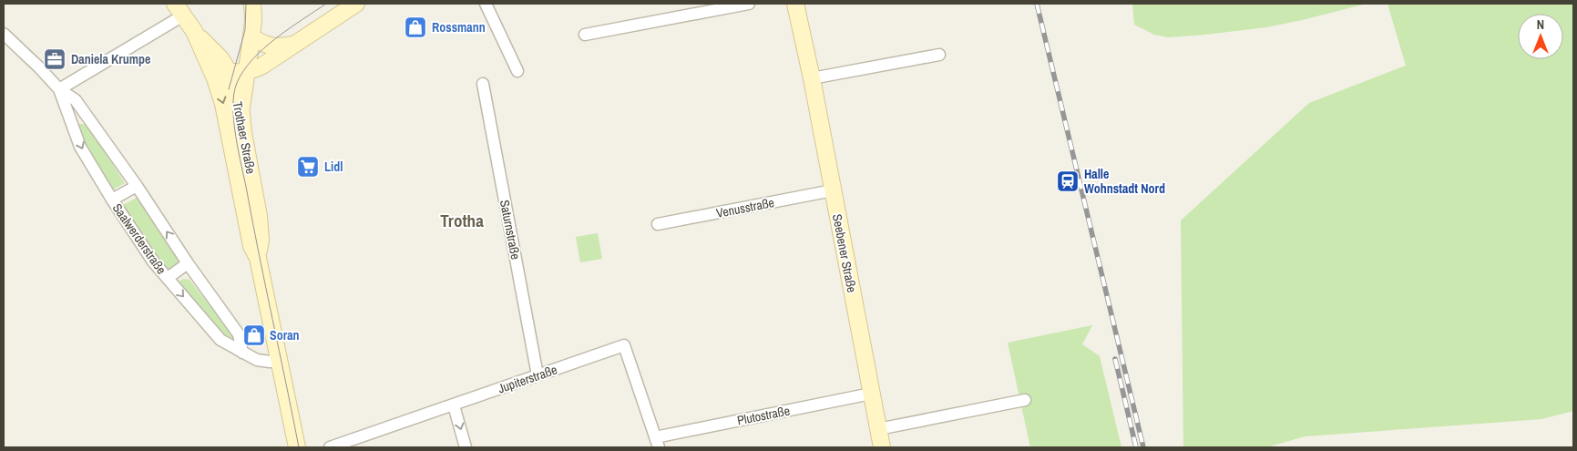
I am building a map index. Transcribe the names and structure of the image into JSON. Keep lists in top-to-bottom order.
{
  "streets": {
    "main road": ["Trothaer Straße", "Seebener Straße"],
    "street": [
      "Venusstraße",
      "Saturnstraße",
      "Saalwerderstraße",
      "Jupiterstraße",
      "Plutostraße"
    ]
  },
  "crossings": [
    ["Trothaer Straße", "Saalwerderstraße"],
    ["Venusstraße", "Seebener Straße"],
    ["Saturnstraße", "Jupiterstraße"],
    ["Seebener Straße", "Plutostraße"],
    ["Jupiterstraße", "Plutostraße"]
  ],
  "districts": ["Trotha"],
  "places": {
    "shop": ["Rossmann", "Soran"],
    "office": ["Daniela Krumpe"],
    "supermarket": ["Lidl"],
    "station": ["Halle Wohnstadt Nord"]
  },
  "north": "top"
}
